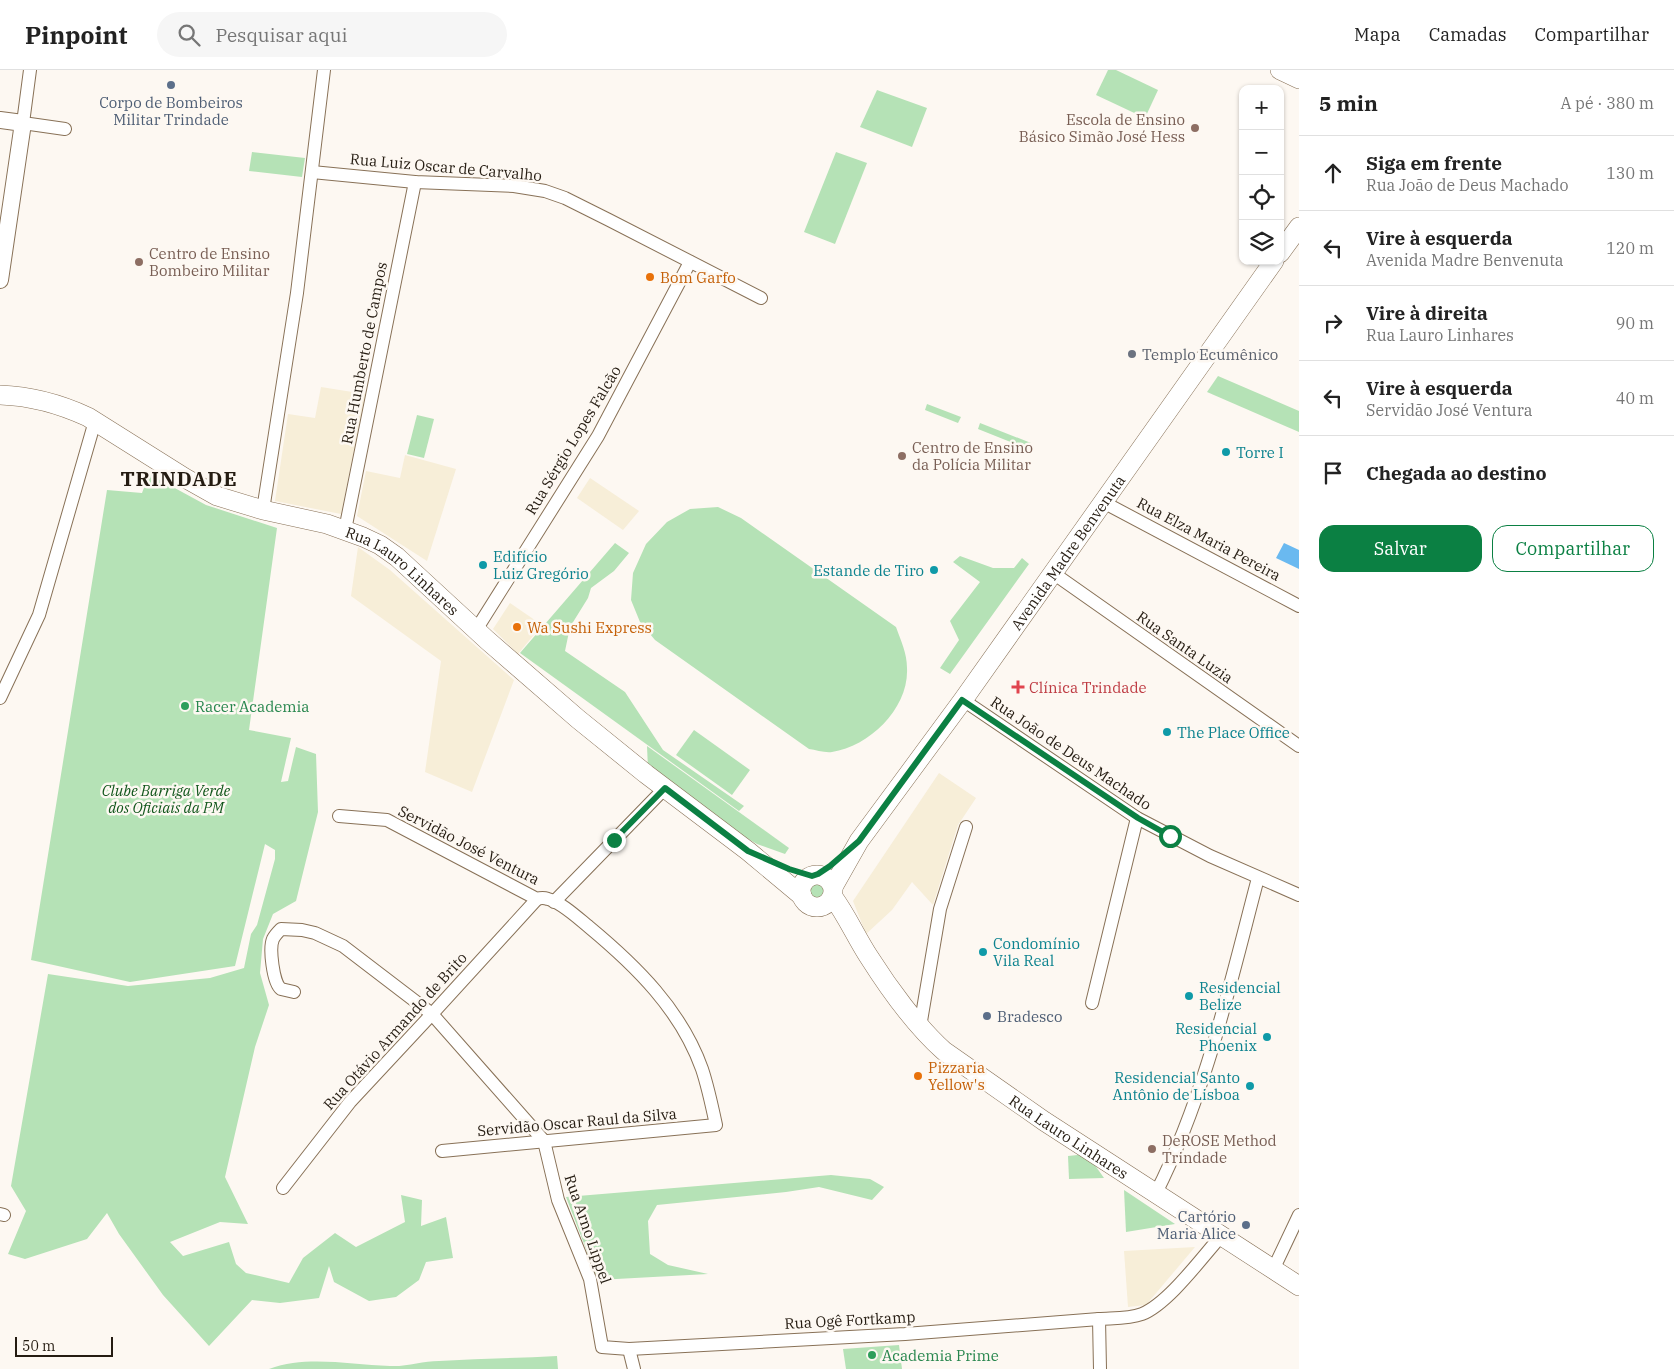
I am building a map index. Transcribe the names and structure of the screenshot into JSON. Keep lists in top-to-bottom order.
{
  "streets": {
    "main road": ["Avenida Madre Benvenuta", "Rua Lauro Linhares"],
    "street": [
      "Rua Luiz Oscar de Carvalho",
      "Rua Humberto de Campos",
      "Rua Sérgio Lopes Falcão",
      "Rua Elza Maria Pereira",
      "Rua Santa Luzia",
      "Rua João de Deus Machado",
      "Servidão José Ventura",
      "Rua Otávio Armando de Brito",
      "Servidão Oscar Raul da Silva",
      "Rua Arno Lippel",
      "Rua Ogê Fortkamp"
    ]
  },
  "crossings": [
    ["Rua Luiz Oscar de Carvalho", "Rua Humberto de Campos"],
    ["Rua Luiz Oscar de Carvalho", "Rua Sérgio Lopes Falcão"],
    ["Rua Humberto de Campos", "Rua Lauro Linhares"],
    ["Rua Sérgio Lopes Falcão", "Rua Lauro Linhares"],
    ["Rua Elza Maria Pereira", "Avenida Madre Benvenuta"],
    ["Avenida Madre Benvenuta", "Rua Lauro Linhares"],
    ["Avenida Madre Benvenuta", "Rua Santa Luzia"],
    ["Avenida Madre Benvenuta", "Rua João de Deus Machado"],
    ["Rua Lauro Linhares", "Rua Ogê Fortkamp"],
    ["Servidão José Ventura", "Rua Otávio Armando de Brito"],
    ["Servidão José Ventura", "Servidão Oscar Raul da Silva"],
    ["Rua Otávio Armando de Brito", "Rua Arno Lippel"],
    ["Servidão Oscar Raul da Silva", "Rua Arno Lippel"],
    ["Rua Arno Lippel", "Rua Ogê Fortkamp"]
  ],
  "districts": ["TRINDADE"],
  "parks": ["Clube Barriga Verde dos Oficiais da PM"],
  "places": {
    "other": [
      "Corpo de Bombeiros Militar Trindade",
      "Escola de Ensino Básico Simão José Hess",
      "Centro de Ensino Bombeiro Militar",
      "Bom Garfo",
      "Templo Ecumênico",
      "Torre I",
      "Centro de Ensino da Polícia Militar",
      "Edifício Luiz Gregório",
      "Estande de Tiro",
      "Wa Sushi Express",
      "Racer Academia",
      "The Place Office",
      "Condomínio Vila Real",
      "Residencial Belize",
      "Bradesco",
      "Residencial Phoenix",
      "Pizzaria Yellow's",
      "Residencial Santo Antônio de Lisboa",
      "DeROSE Method Trindade",
      "Cartório Maria Alice",
      "Academia Prime"
    ],
    "health": ["Clínica Trindade"]
  },
  "scale_bar": "50 m",
  "page": {
    "header": "Pinpoint",
    "search": "Pesquisar aqui",
    "nav": ["Mapa", "Camadas", "Compartilhar"],
    "heading": ["5 min", "A pé · 380 m"],
    "map_buttons": ["+", "−"],
    "list": [
      ["Siga em frente", "Rua João de Deus Machado", "130 m"],
      ["Vire à esquerda", "Avenida Madre Benvenuta", "120 m"],
      ["Vire à direita", "Rua Lauro Linhares", "90 m"],
      ["Vire à esquerda", "Servidão José Ventura", "40 m"],
      "Chegada ao destino"
    ],
    "buttons": ["Salvar", "Compartilhar"],
    "scale": "50 m"
  }
}
